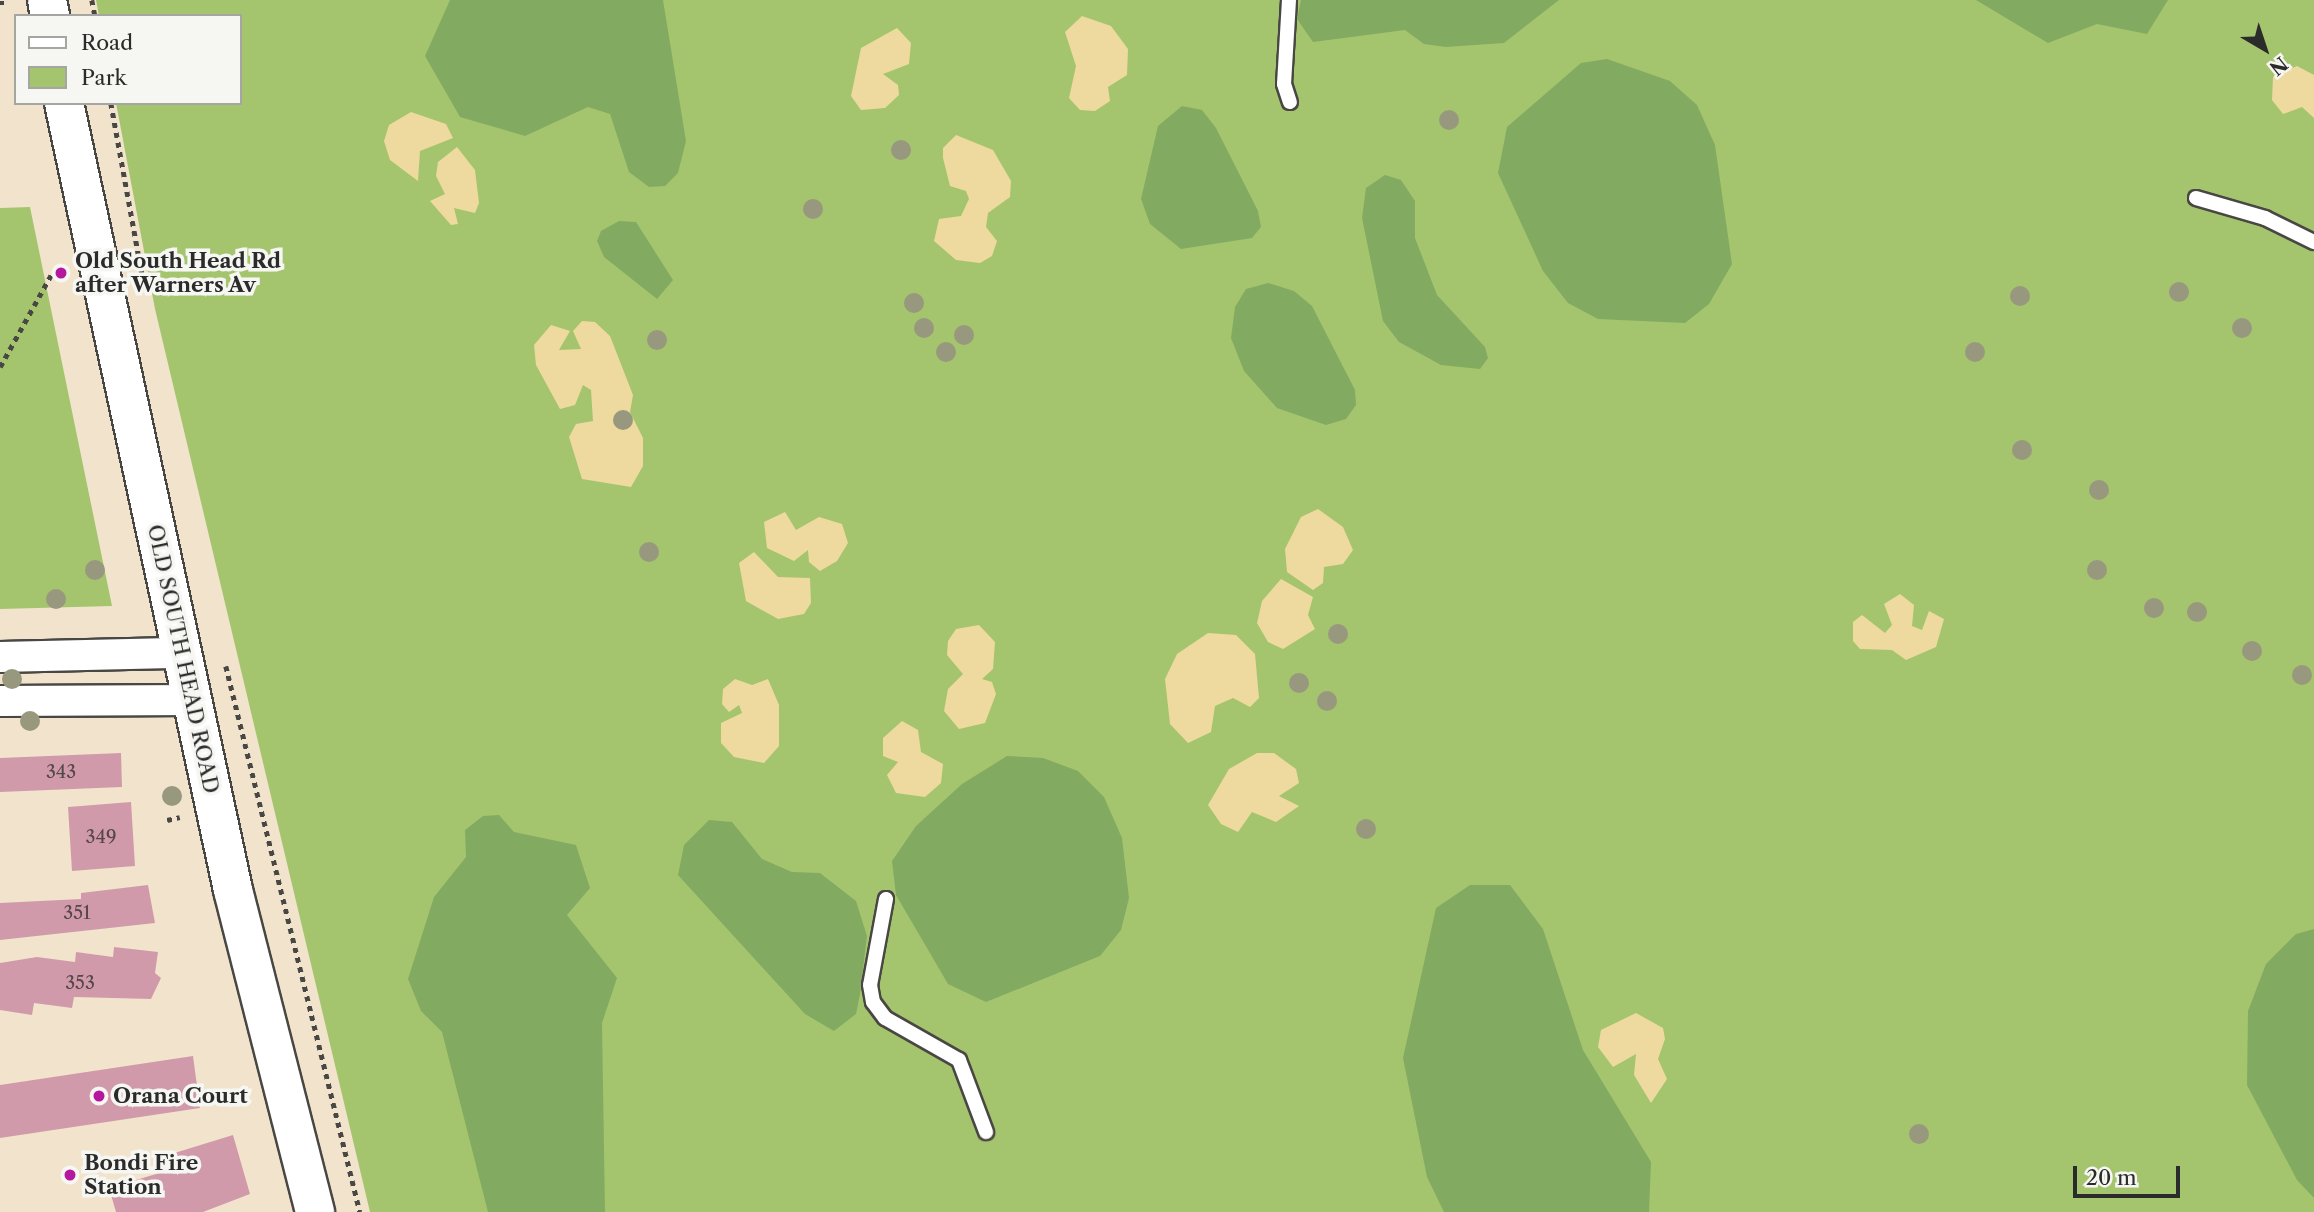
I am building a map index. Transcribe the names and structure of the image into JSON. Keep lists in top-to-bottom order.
{
  "streets": {
    "main road": ["OLD SOUTH HEAD ROAD"]
  },
  "places": ["Old South Head Rd after Warners Av", "Orana Court", "Bondi Fire Station"],
  "house_numbers": [
    "343",
    "349",
    "351",
    "353"
  ],
  "legend": ["Road", "Park"],
  "scale_bar": "20 m",
  "north": "bottom right"
}
